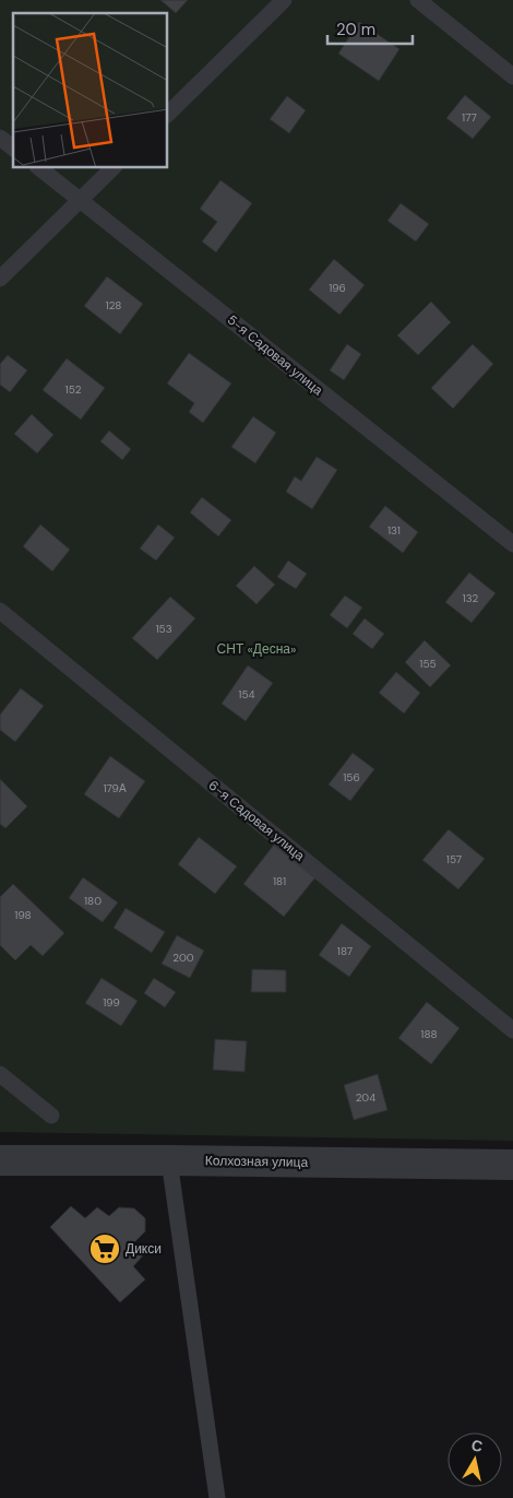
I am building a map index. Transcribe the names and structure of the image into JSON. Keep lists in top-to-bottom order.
{
  "streets": {
    "street": ["Колхозная улица"],
    "lane": ["5-я Садовая улица", "6-я Садовая улица"]
  },
  "parks": ["СНТ «Десна»"],
  "places": {
    "supermarket": ["Дикси"]
  },
  "house_numbers": [
    "177",
    "196",
    "128",
    "152",
    "131",
    "132",
    "153",
    "155",
    "154",
    "156",
    "179А",
    "157",
    "181",
    "180",
    "198",
    "187",
    "200",
    "199",
    "188",
    "204"
  ],
  "scale_bar": "20 m",
  "north": "top"
}
